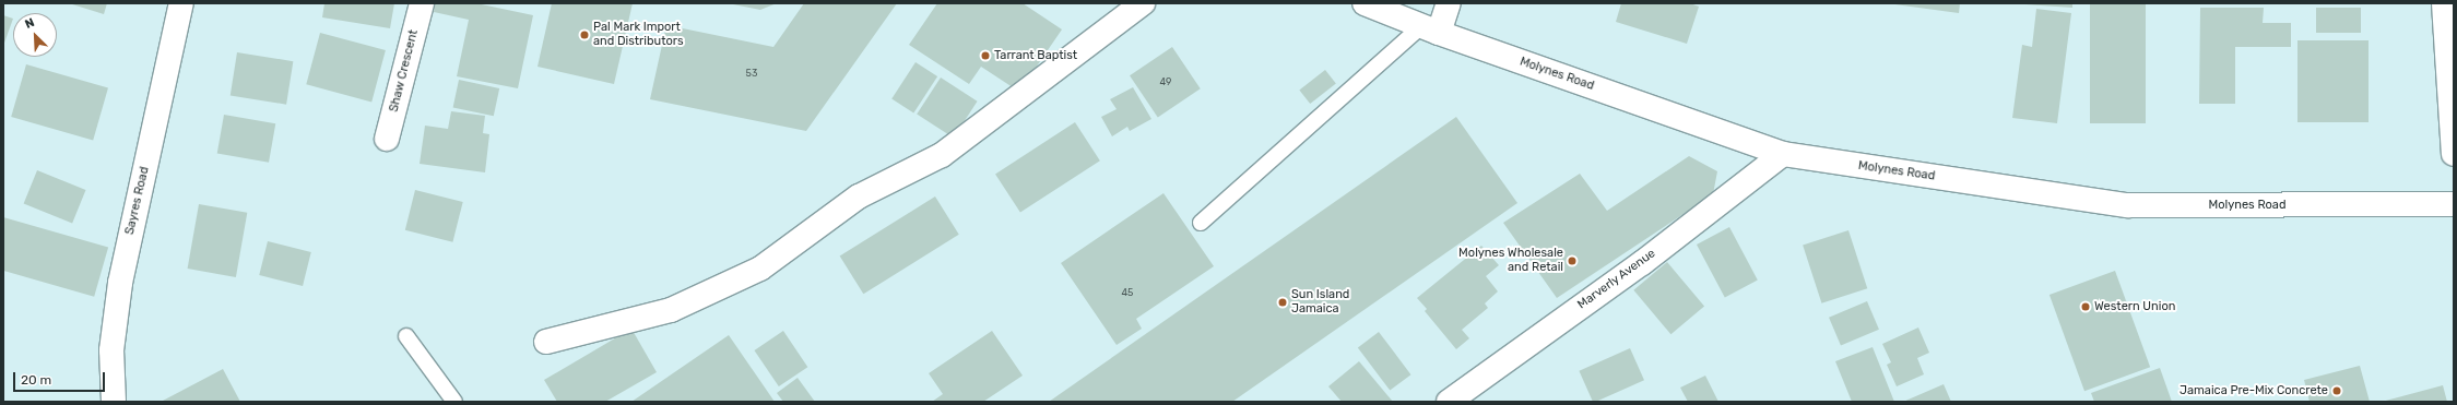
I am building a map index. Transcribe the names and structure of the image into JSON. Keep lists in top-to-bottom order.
{
  "streets": {
    "street": [
      "Shaw Crescent",
      "Molynes Road",
      "Sayres Road",
      "Marverly Avenue"
    ]
  },
  "crossings": [
    ["Molynes Road", "Marverly Avenue"]
  ],
  "places": [
    "Pal Mark Import and Distributors",
    "Tarrant Baptist",
    "Molynes Wholesale and Retail",
    "Sun Island Jamaica",
    "Western Union",
    "Jamaica Pre-Mix Concrete"
  ],
  "house_numbers": ["53", "49", "45"],
  "scale_bar": "20 m",
  "north": "top left"
}
